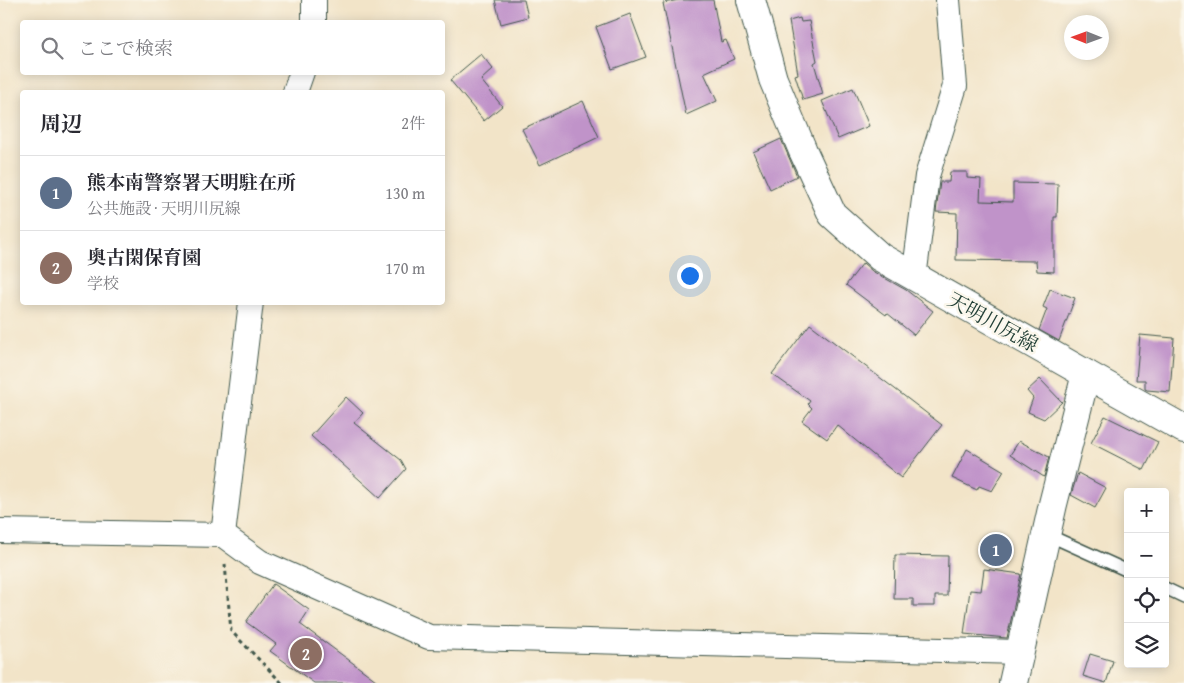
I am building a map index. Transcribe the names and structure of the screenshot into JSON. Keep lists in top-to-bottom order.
{
  "streets": {
    "main road": ["天明川尻線"]
  },
  "north": "left",
  "page": {
    "search": "ここで検索",
    "heading": ["周辺", "2件"],
    "list": [
      {
        "mark": "1",
        "name": "熊本南警察署天明駐在所",
        "note": "公共施設 · 天明川尻線",
        "value": "130 m"
      },
      {
        "mark": "2",
        "name": "奥古閑保育園",
        "note": "学校",
        "value": "170 m"
      }
    ],
    "map_buttons": ["+", "−"],
    "pins": ["1", "2"]
  }
}
